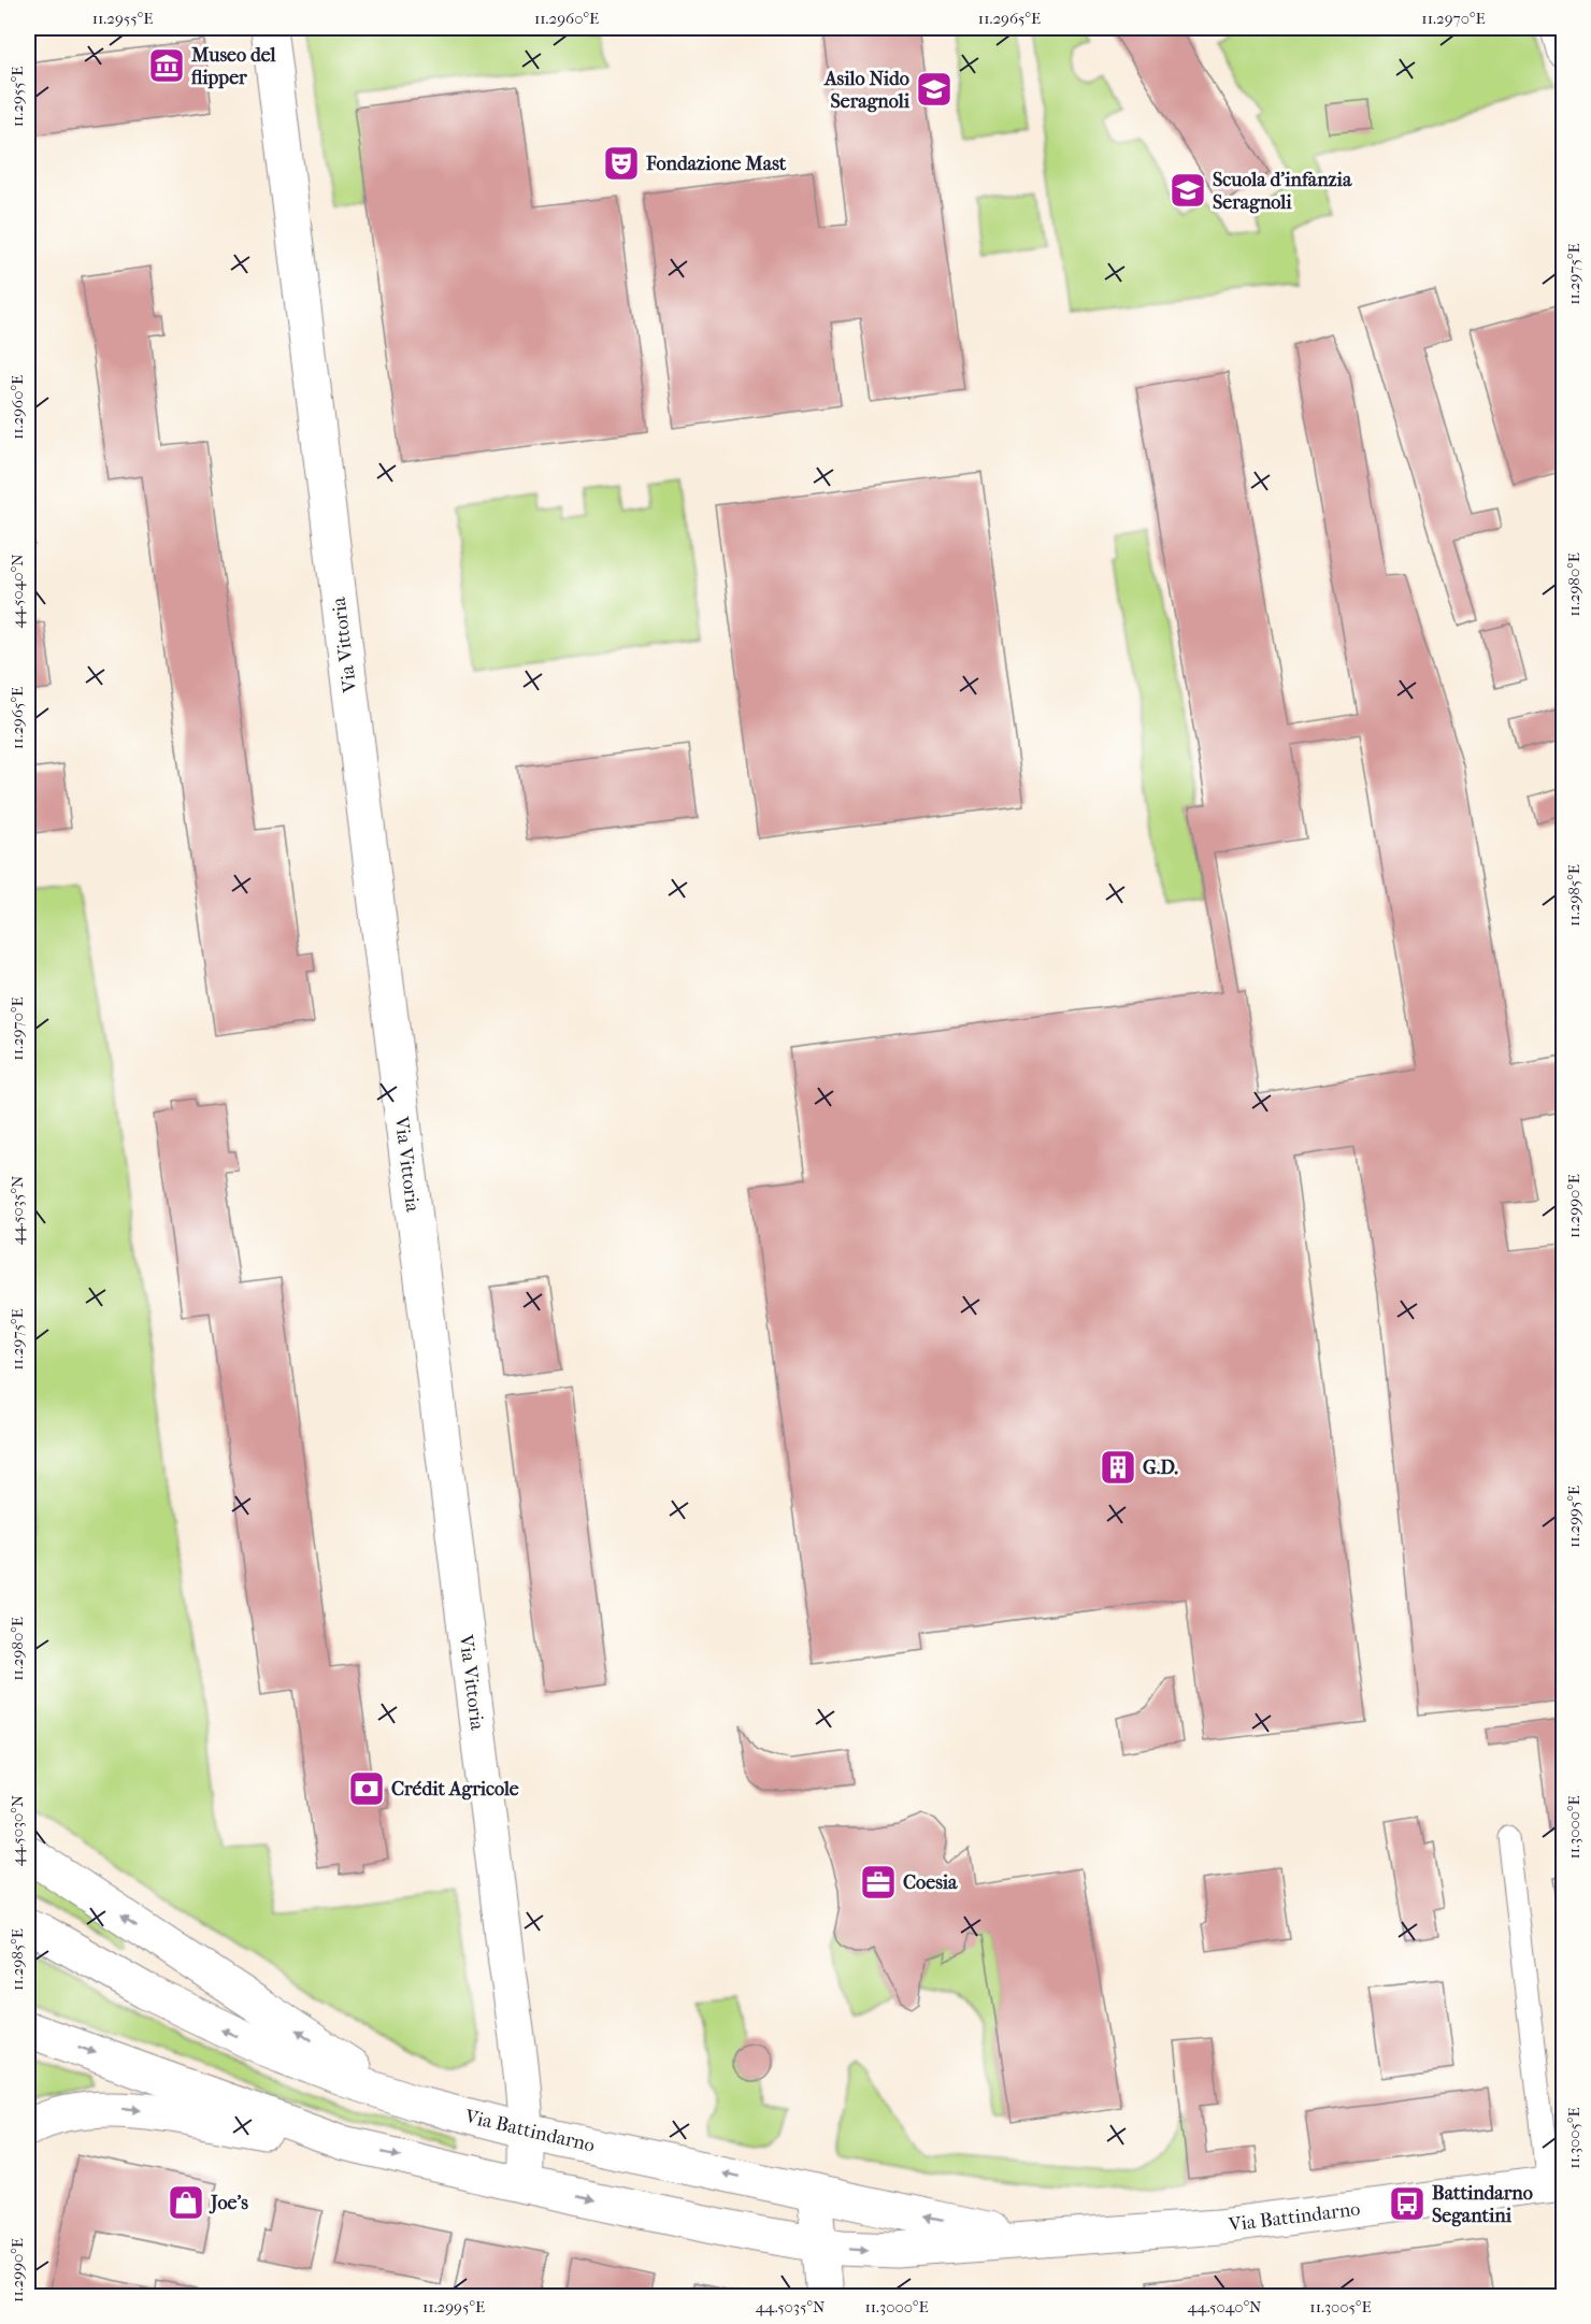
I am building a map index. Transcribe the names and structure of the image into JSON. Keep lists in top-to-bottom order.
{
  "streets": {
    "street": ["Via Vittoria", "Via Battindarno"]
  },
  "crossings": [
    ["Via Vittoria", "Via Battindarno"]
  ],
  "places": {
    "museum": ["Museo del flipper"],
    "school or university": ["Asilo Nido Seragnoli", "Scuola d'infanzia Seragnoli"],
    "theatre": ["Fondazione Mast"],
    "building": ["G.D."],
    "bank": ["Crédit Agricole"],
    "office": ["Coesia"],
    "shop": ["Joe's"],
    "bus stop": ["Battindarno Segantini"]
  },
  "coordinates": [
    "11.2955°E",
    "11.2960°E",
    "11.2965°E",
    "11.2970°E",
    "11.2975°E",
    "11.2980°E",
    "44.5040°N",
    "11.2985°E",
    "11.2990°E",
    "44.5035°N",
    "11.2995°E",
    "11.3000°E",
    "44.5030°N",
    "11.3005°E"
  ]
}
